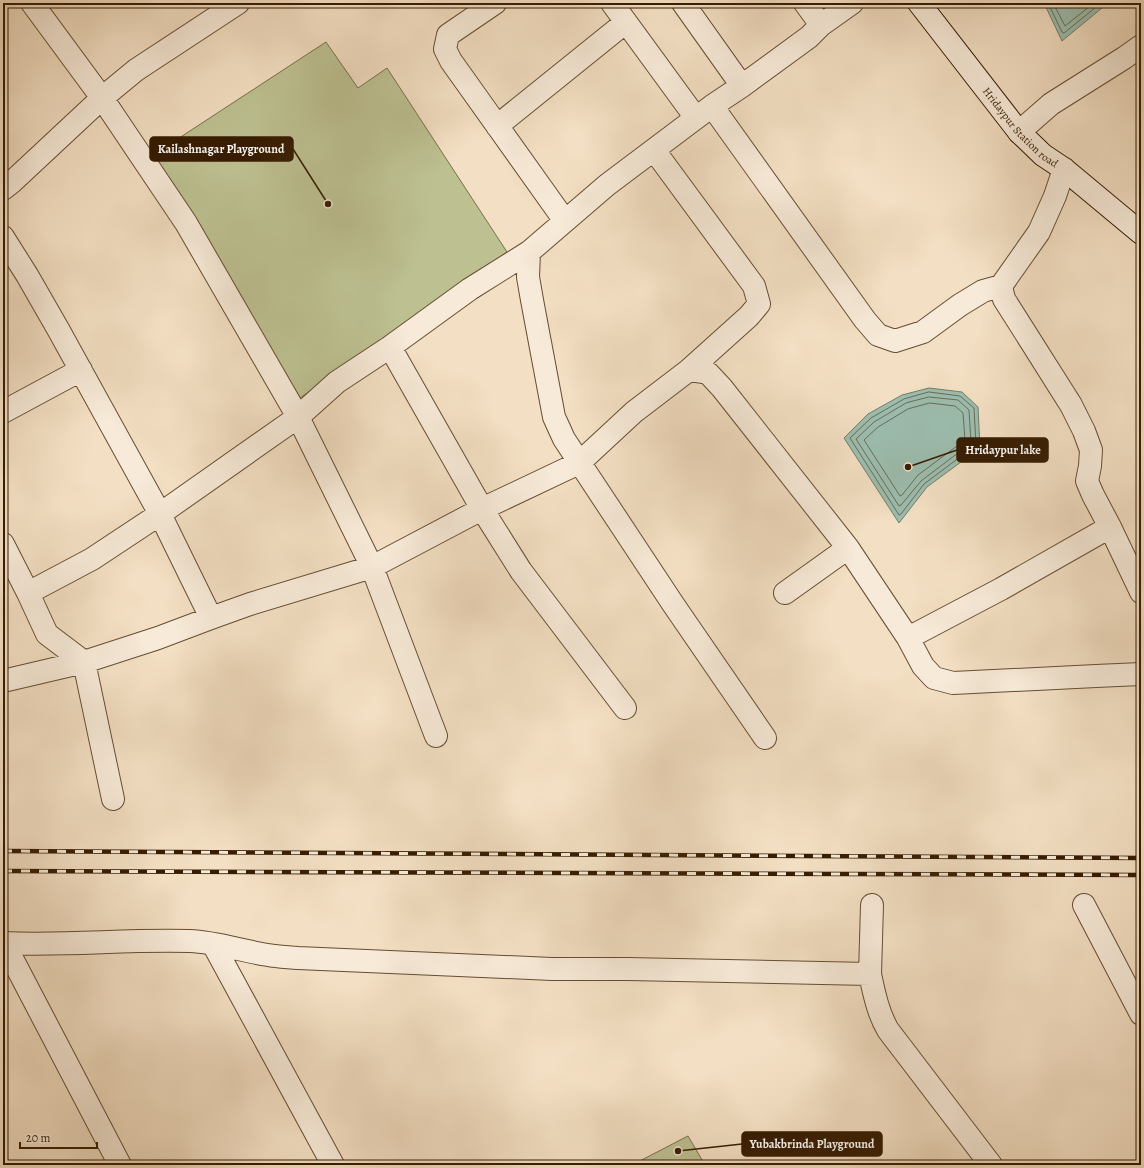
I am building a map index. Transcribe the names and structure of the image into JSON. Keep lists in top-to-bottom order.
{
  "streets": {
    "street": ["Hridaypur Station road"]
  },
  "places": ["Kailashnagar Playground", "Hridaypur lake", "Yubakbrinda Playground"],
  "scale_bar": "20 m"
}
